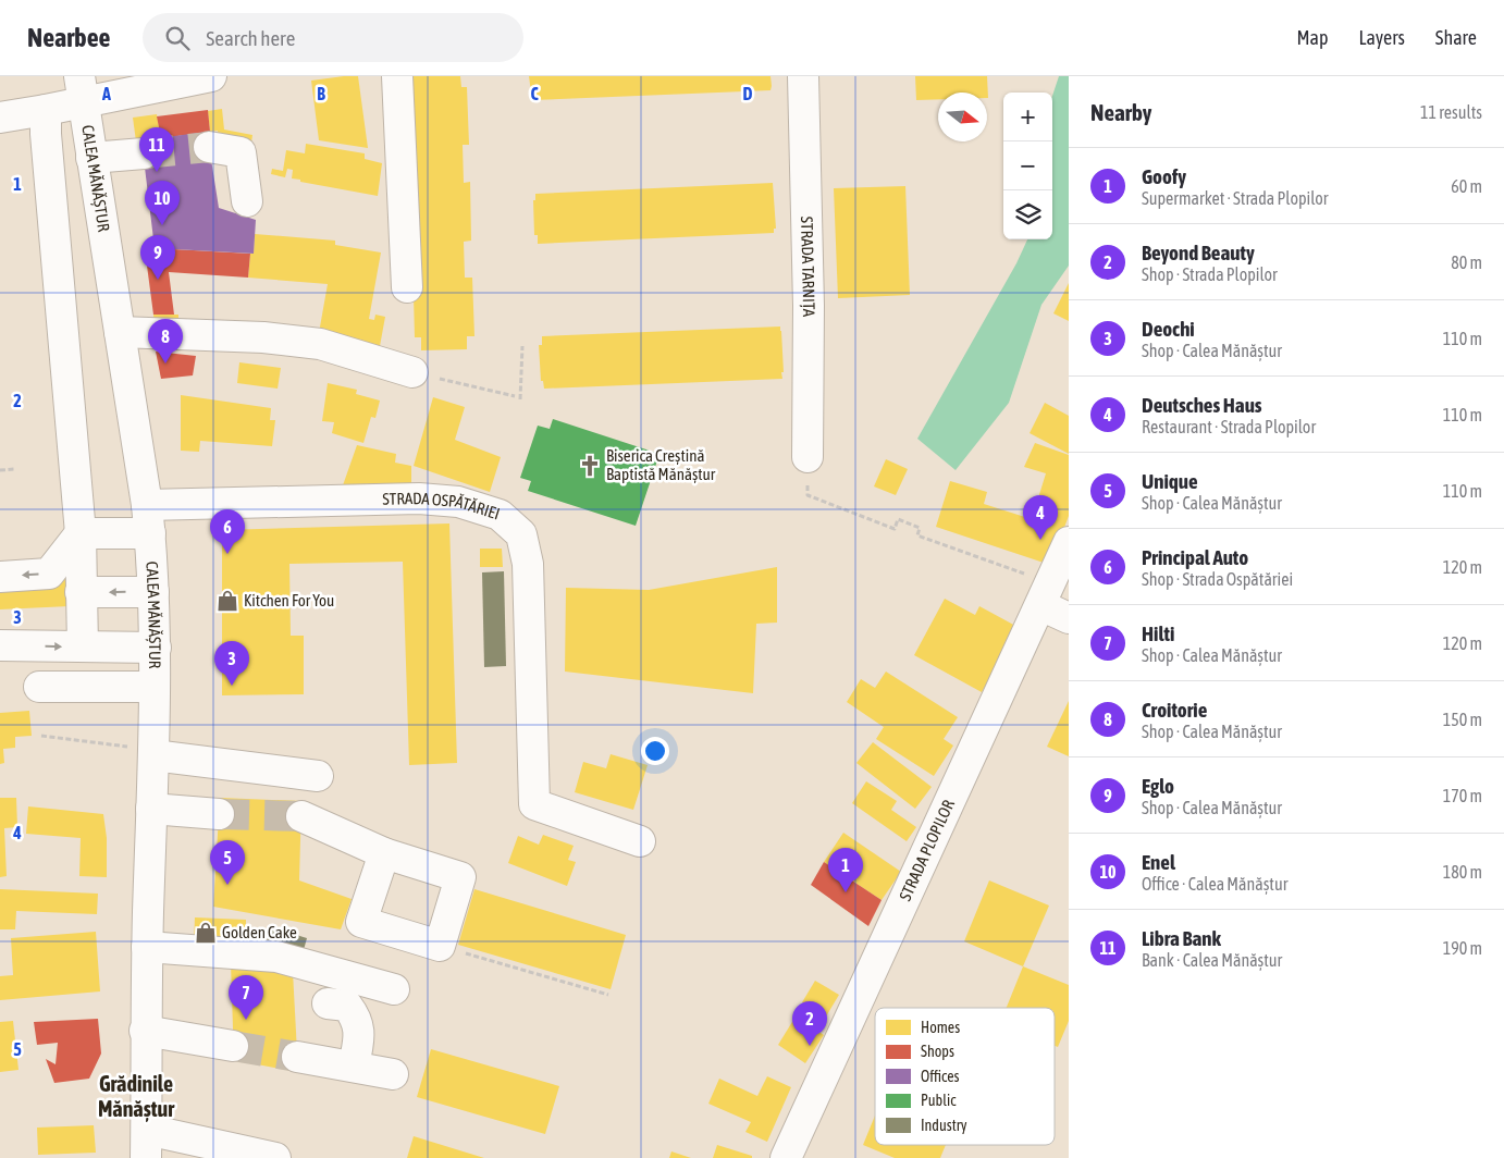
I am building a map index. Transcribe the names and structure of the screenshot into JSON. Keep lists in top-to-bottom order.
{
  "streets": {
    "street": [
      "CALEA MĂNĂȘTUR",
      "STRADA TARNIȚA",
      "STRADA OSPĂTĂRIEI",
      "STRADA PLOPILOR"
    ]
  },
  "crossings": [
    ["CALEA MĂNĂȘTUR", "STRADA OSPĂTĂRIEI"]
  ],
  "districts": ["Grădinile Mănăștur"],
  "places": {
    "church": ["Biserica Creștină Baptistă Mănăștur"],
    "shop": ["Kitchen For You", "Golden Cake"]
  },
  "legend": [
    "Homes",
    "Shops",
    "Offices",
    "Public",
    "Industry"
  ],
  "north": "right",
  "page": {
    "header": "Nearbee",
    "search": "Search here",
    "nav": ["Map", "Layers", "Share"],
    "heading": ["Nearby", "11 results"],
    "map_buttons": ["+", "−"],
    "pins": [
      "11",
      "10",
      "9",
      "8",
      "4",
      "6",
      "3",
      "5",
      "1",
      "7",
      "2"
    ],
    "list": [
      {
        "mark": "1",
        "name": "Goofy",
        "note": "Supermarket · Strada Plopilor",
        "value": "60 m"
      },
      {
        "mark": "2",
        "name": "Beyond Beauty",
        "note": "Shop · Strada Plopilor",
        "value": "80 m"
      },
      {
        "mark": "3",
        "name": "Deochi",
        "note": "Shop · Calea Mănăștur",
        "value": "110 m"
      },
      {
        "mark": "4",
        "name": "Deutsches Haus",
        "note": "Restaurant · Strada Plopilor",
        "value": "110 m"
      },
      {
        "mark": "5",
        "name": "Unique",
        "note": "Shop · Calea Mănăștur",
        "value": "110 m"
      },
      {
        "mark": "6",
        "name": "Principal Auto",
        "note": "Shop · Strada Ospătăriei",
        "value": "120 m"
      },
      {
        "mark": "7",
        "name": "Hilti",
        "note": "Shop · Calea Mănăștur",
        "value": "120 m"
      },
      {
        "mark": "8",
        "name": "Croitorie",
        "note": "Shop · Calea Mănăștur",
        "value": "150 m"
      },
      {
        "mark": "9",
        "name": "Eglo",
        "note": "Shop · Calea Mănăștur",
        "value": "170 m"
      },
      {
        "mark": "10",
        "name": "Enel",
        "note": "Office · Calea Mănăștur",
        "value": "180 m"
      },
      {
        "mark": "11",
        "name": "Libra Bank",
        "note": "Bank · Calea Mănăștur",
        "value": "190 m"
      }
    ]
  },
  "grid": {
    "columns": [
      "A",
      "B",
      "C",
      "D"
    ],
    "rows": [
      "1",
      "2",
      "3",
      "4",
      "5"
    ]
  }
}
